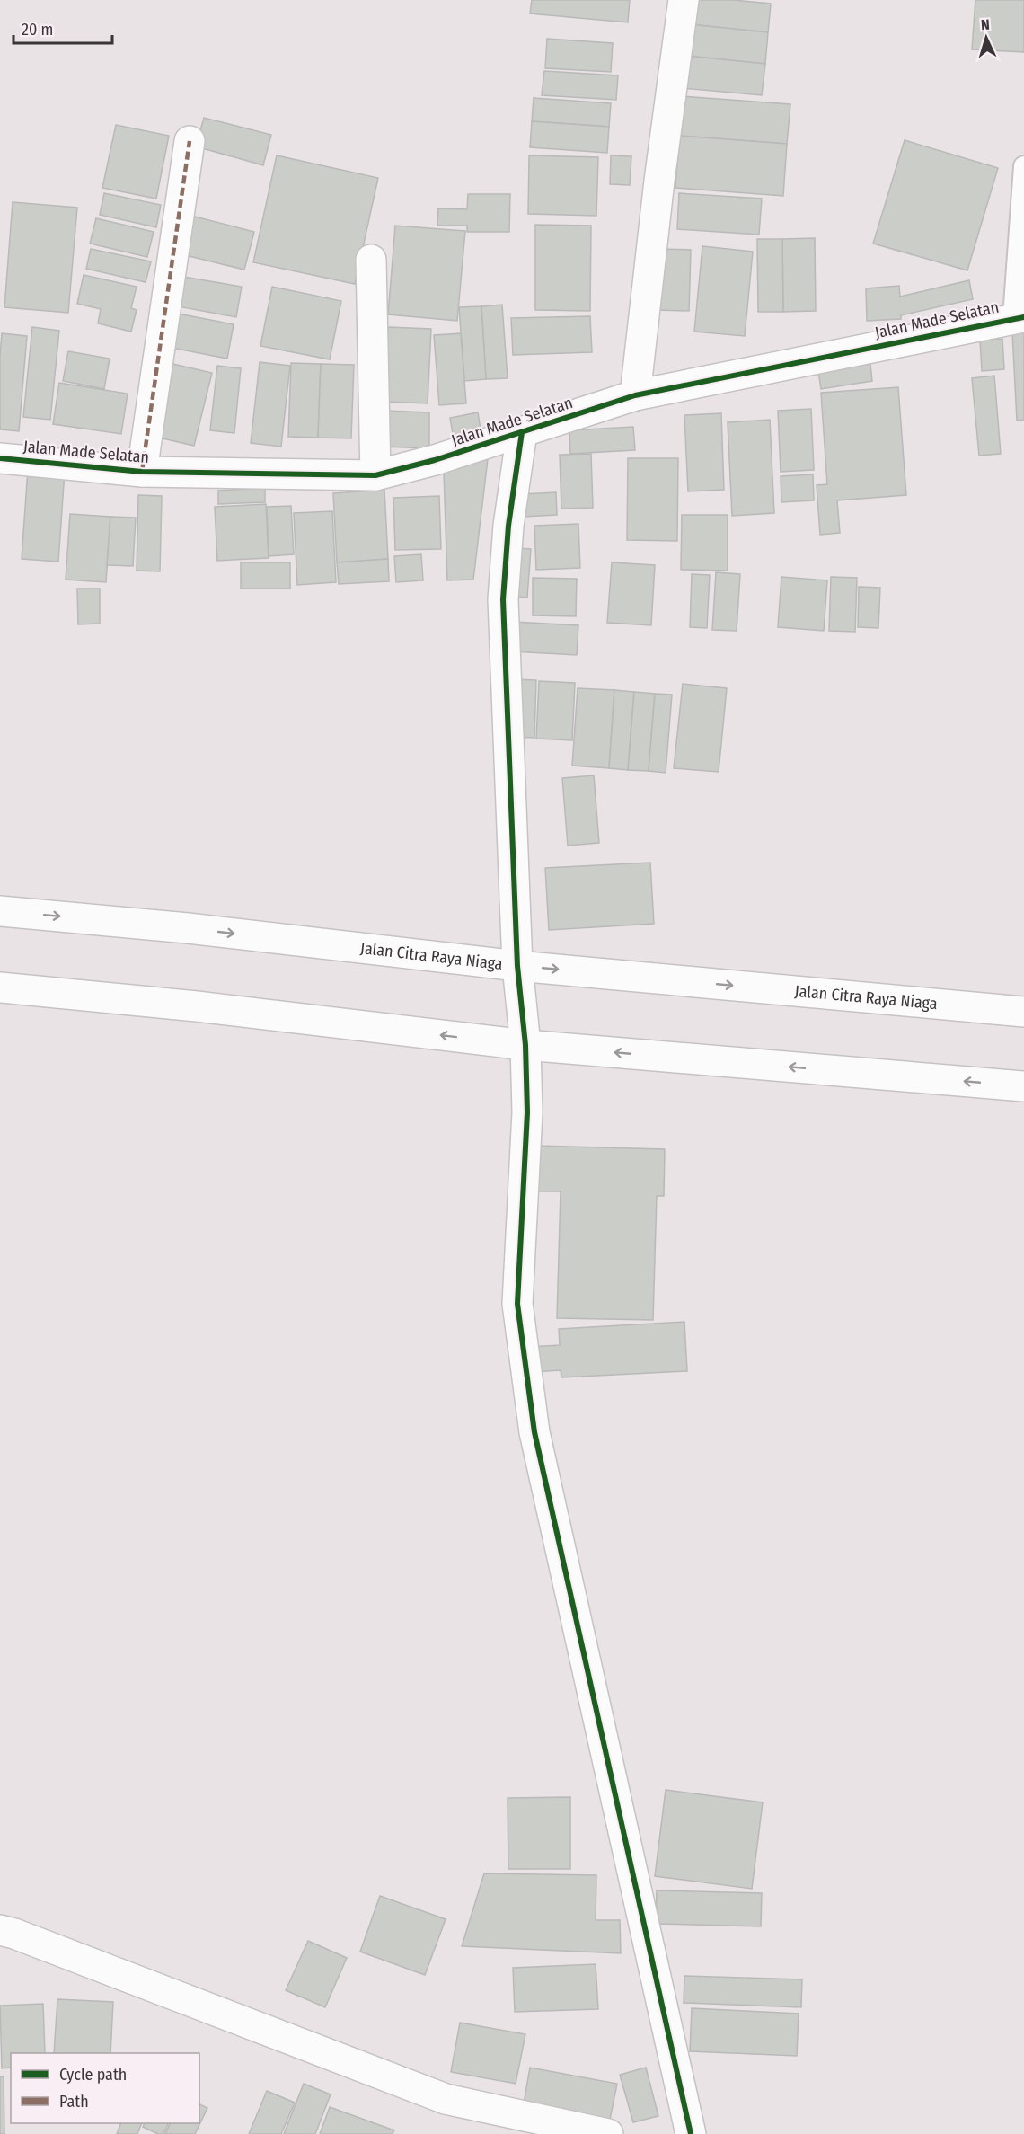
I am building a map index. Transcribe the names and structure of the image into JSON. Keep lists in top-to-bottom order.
{
  "streets": {
    "street": ["Jalan Made Selatan", "Jalan Citra Raya Niaga"]
  },
  "legend": ["Cycle path", "Path"],
  "scale_bar": "20 m",
  "north": "top"
}
